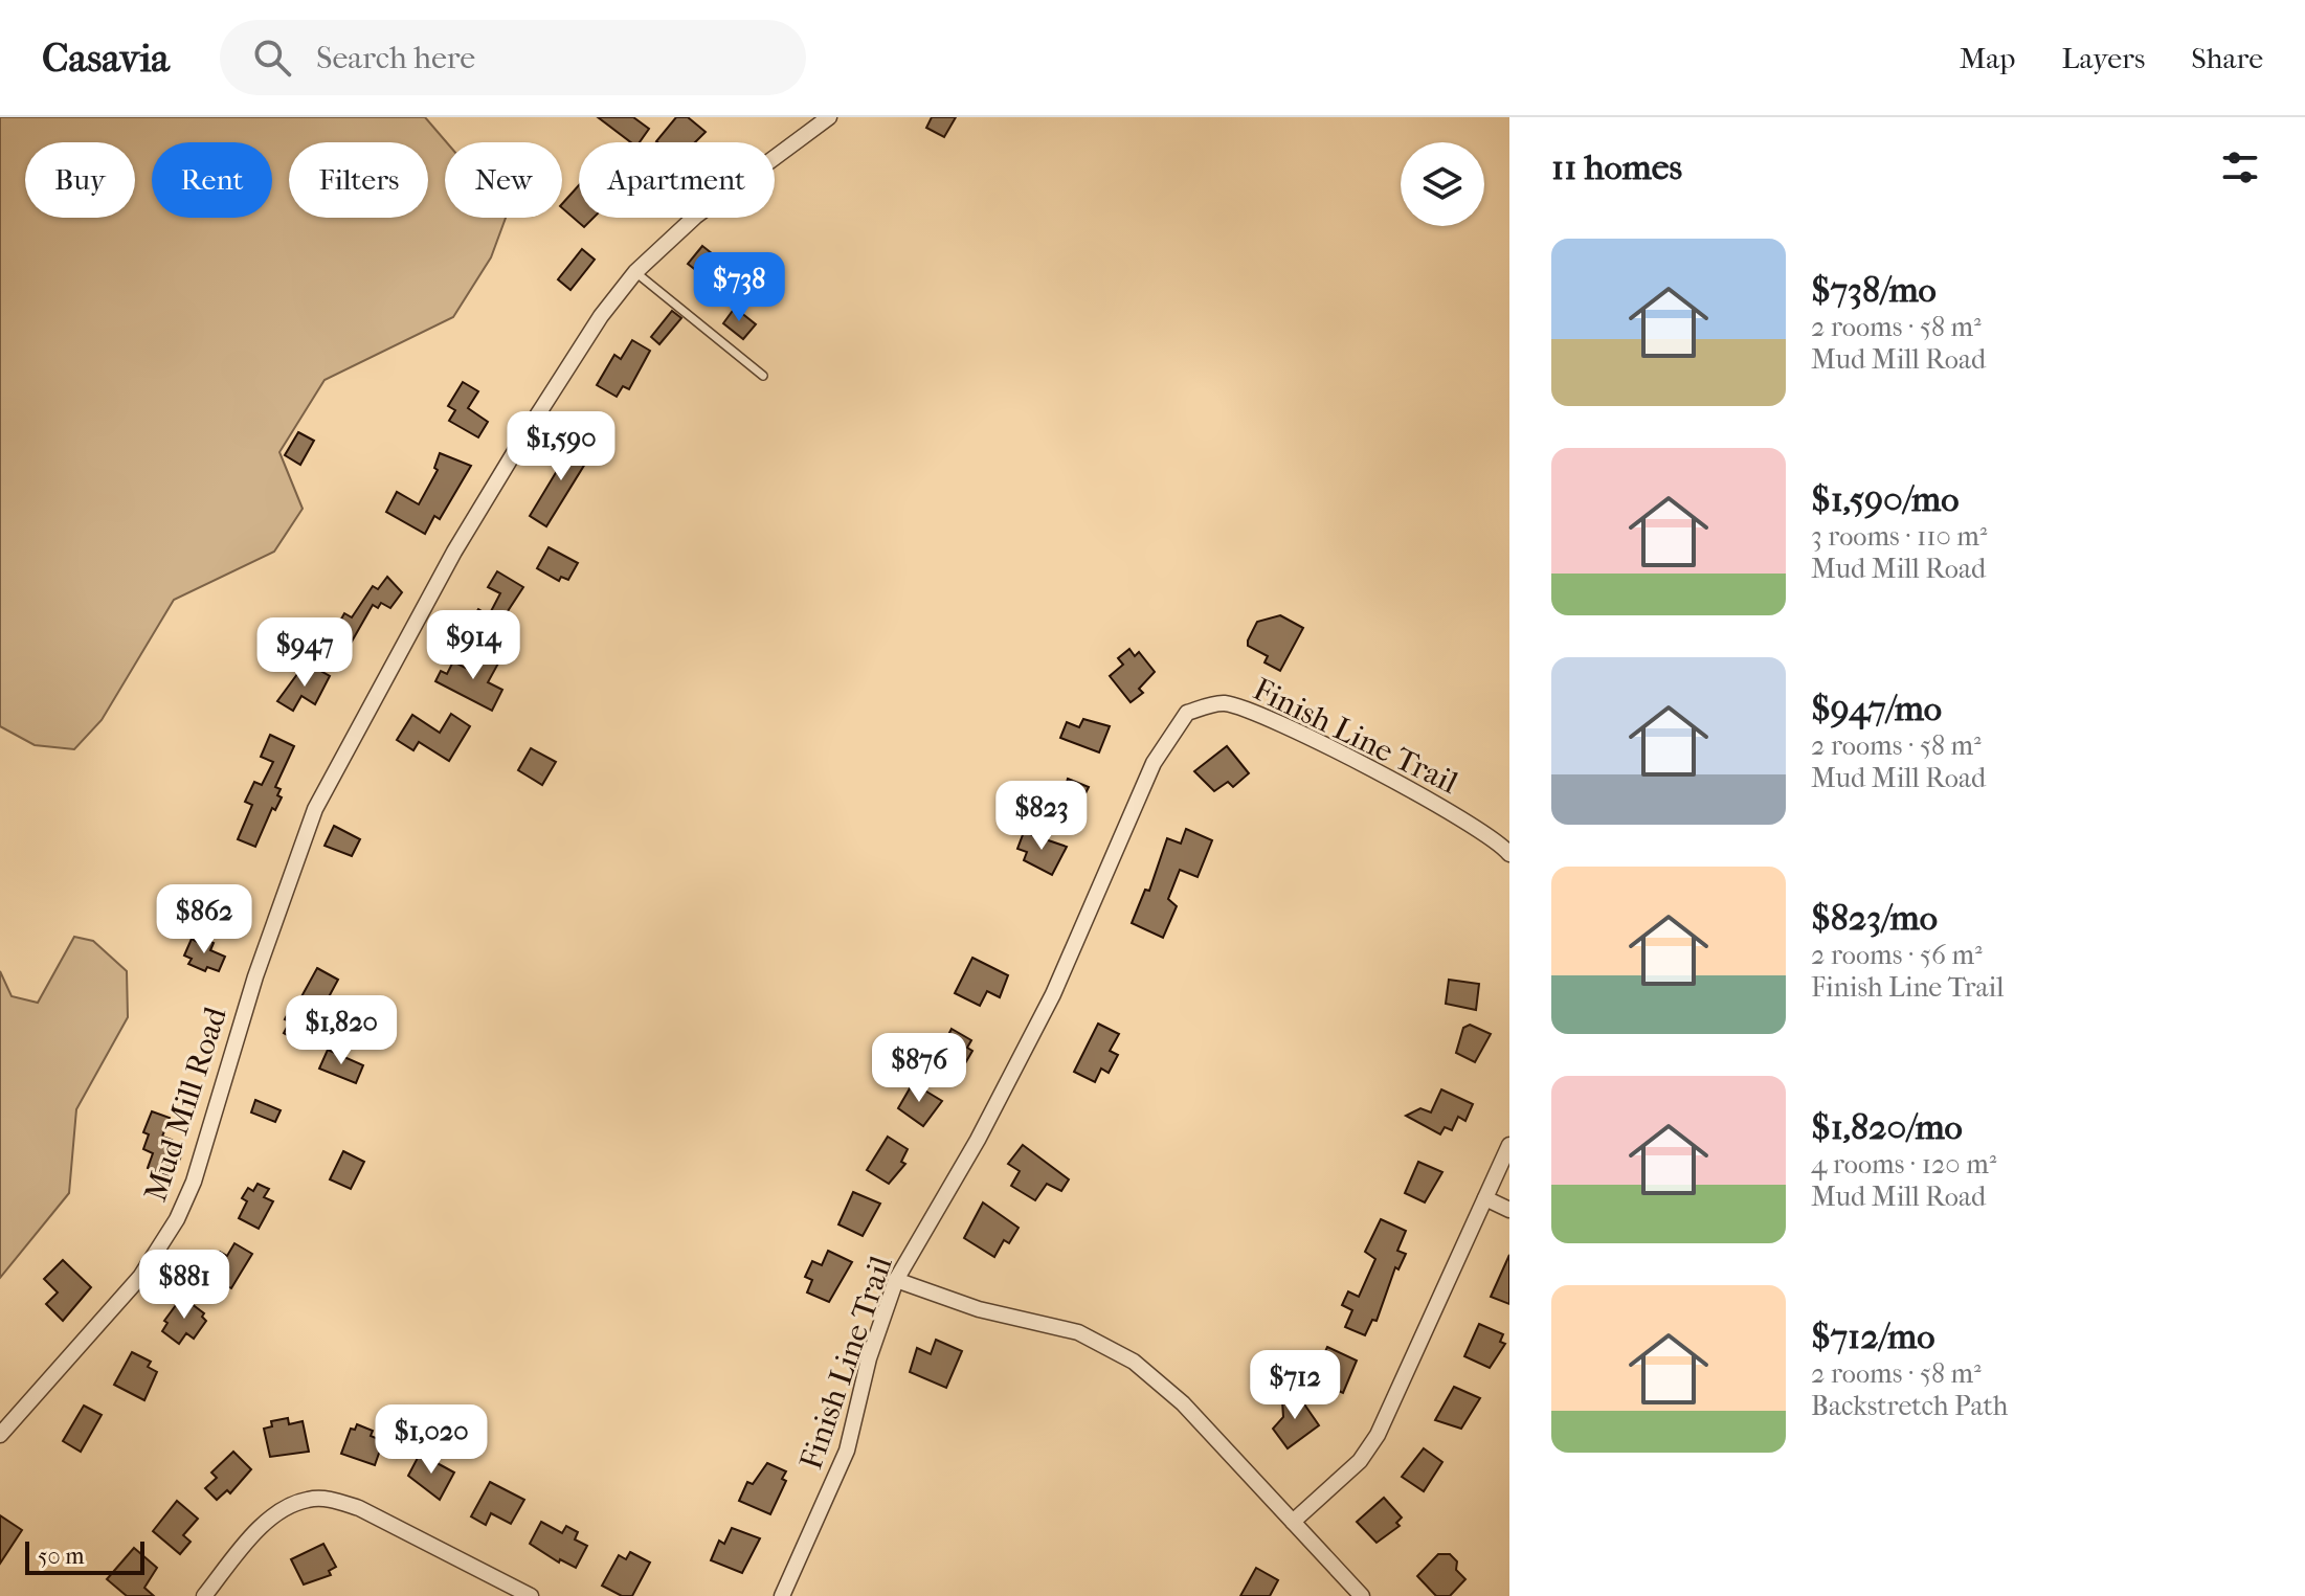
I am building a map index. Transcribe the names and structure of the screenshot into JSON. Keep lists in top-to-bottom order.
{
  "streets": {
    "street": ["Finish Line Trail", "Mud Mill Road"]
  },
  "scale_bar": "50 m",
  "page": {
    "header": "Casavia",
    "search": "Search here",
    "nav": ["Map", "Layers", "Share"],
    "heading": "11 homes",
    "chip": [
      "Buy",
      "Rent",
      "Filters",
      "New",
      "Apartment"
    ],
    "list": [
      {
        "name": "$738/mo",
        "note": "2 rooms · 58 m² · Mud Mill Road"
      },
      {
        "name": "$1,590/mo",
        "note": "3 rooms · 110 m² · Mud Mill Road"
      },
      {
        "name": "$947/mo",
        "note": "2 rooms · 58 m² · Mud Mill Road"
      },
      {
        "name": "$823/mo",
        "note": "2 rooms · 56 m² · Finish Line Trail"
      },
      {
        "name": "$1,820/mo",
        "note": "4 rooms · 120 m² · Mud Mill Road"
      },
      {
        "name": "$712/mo",
        "note": "2 rooms · 58 m² · Backstretch Path"
      }
    ],
    "price": [
      "$738",
      "$1,590",
      "$914",
      "$947",
      "$823",
      "$862",
      "$1,820",
      "$876",
      "$881",
      "$712",
      "$1,020"
    ],
    "scale": "50 m"
  }
}
